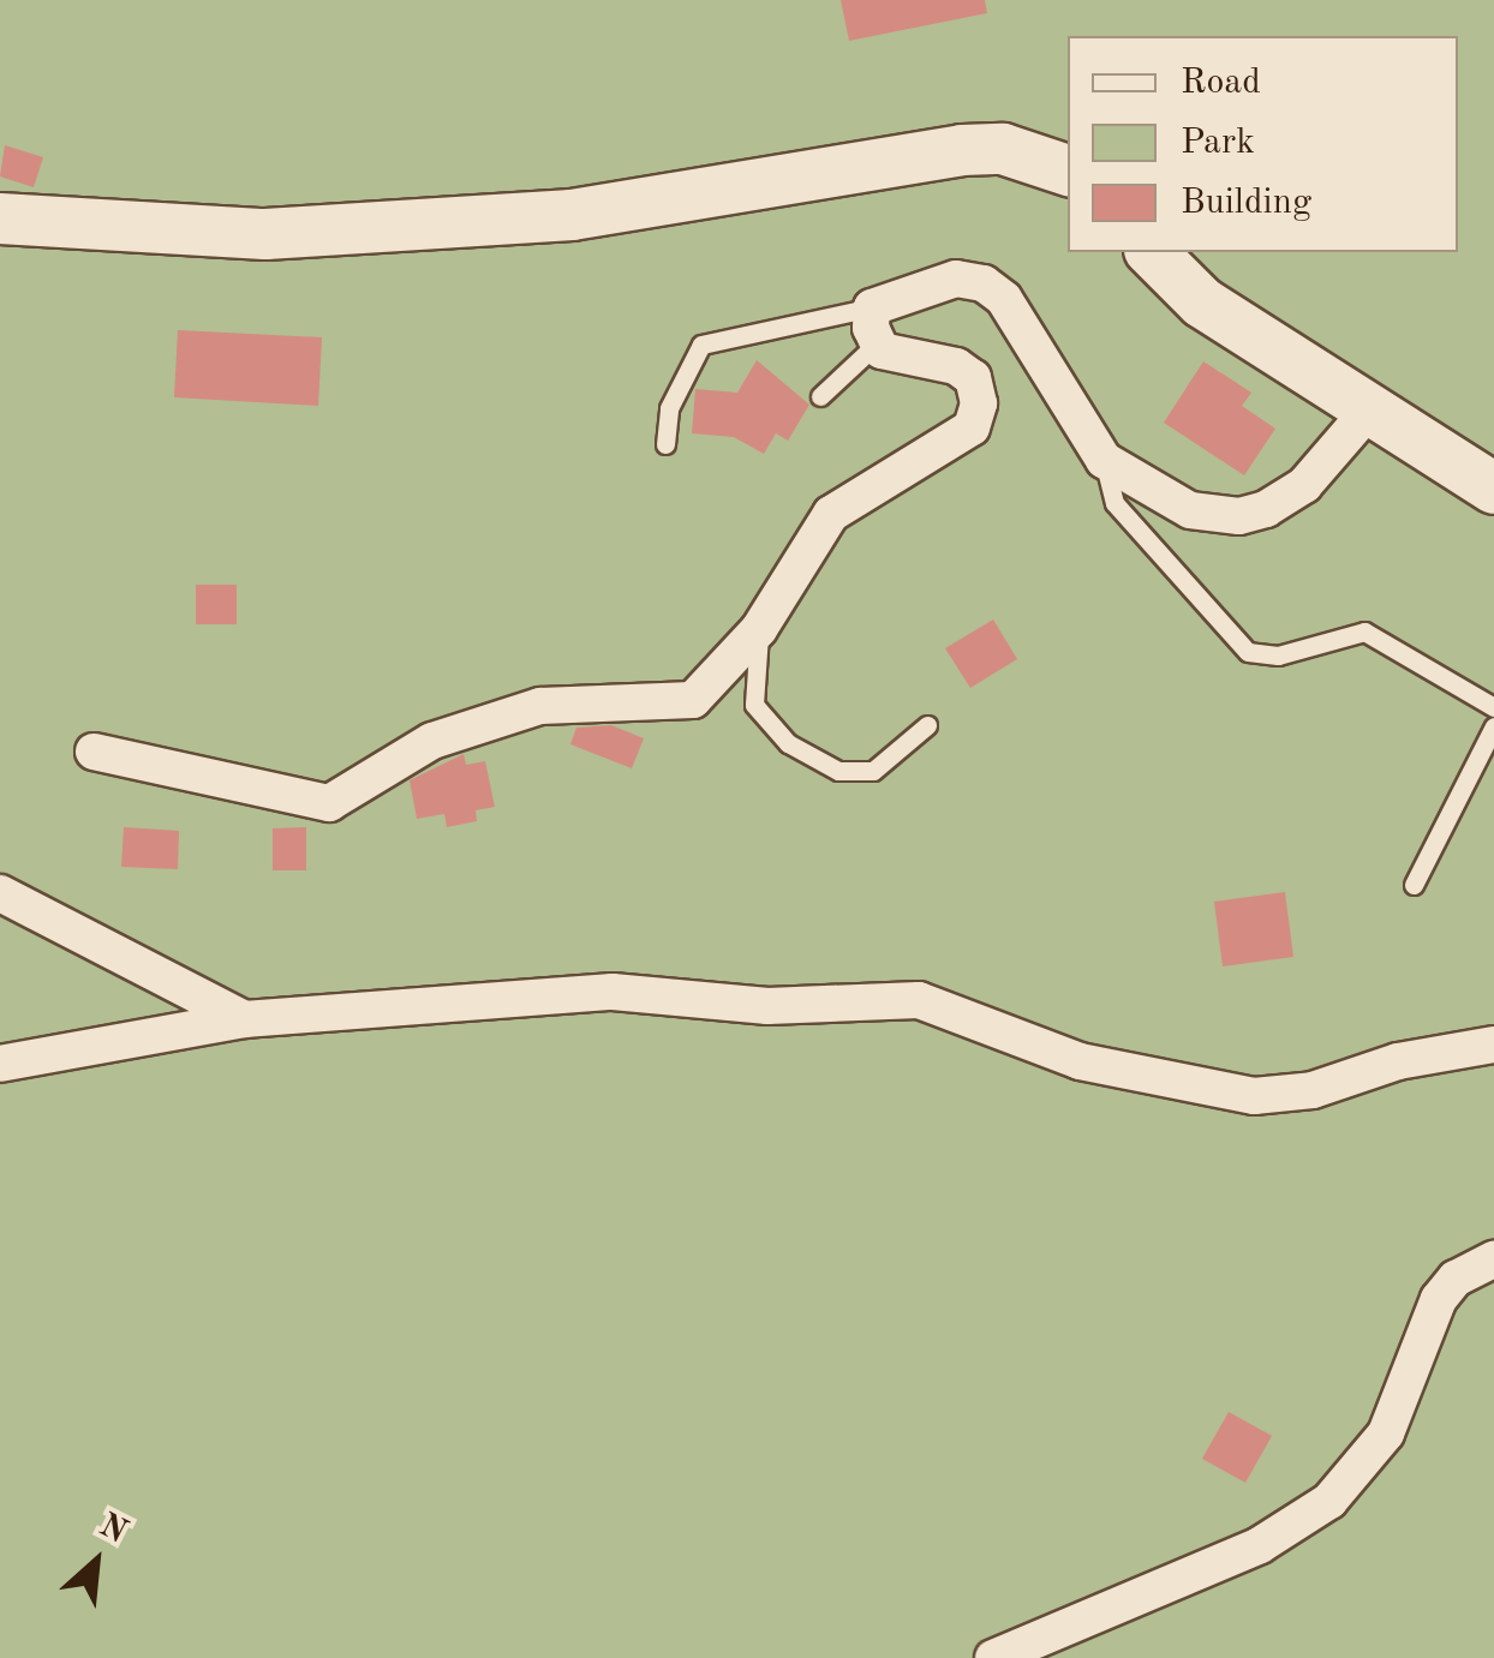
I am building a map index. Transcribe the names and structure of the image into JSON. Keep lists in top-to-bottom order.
{
  "legend": ["Road", "Park", "Building"],
  "north": "top right"
}
